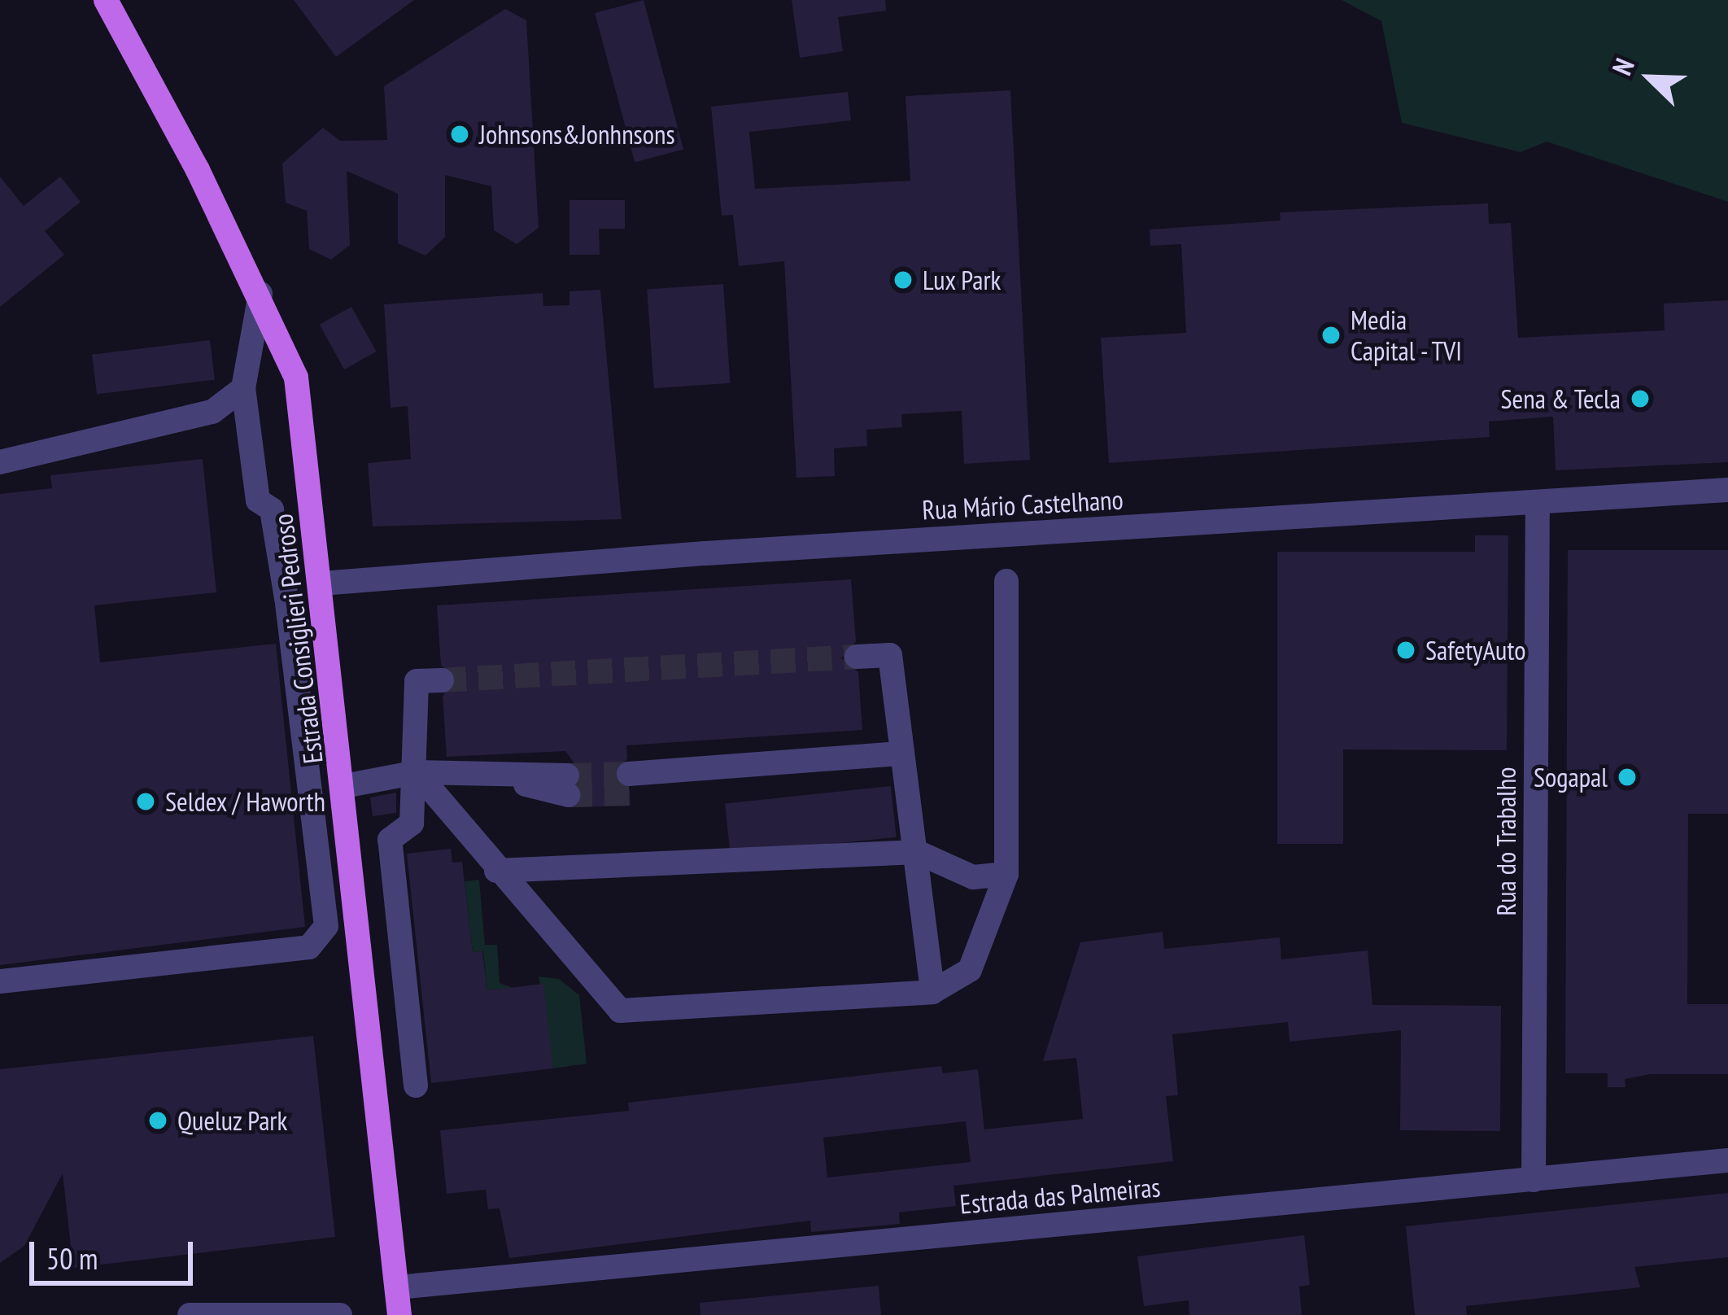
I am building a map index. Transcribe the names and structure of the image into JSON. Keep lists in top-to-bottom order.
{
  "streets": {
    "main road": ["Estrada Consiglieri Pedroso"],
    "street": ["Rua Mário Castelhano", "Rua do Trabalho", "Estrada das Palmeiras"]
  },
  "crossings": [
    ["Rua Mário Castelhano", "Estrada Consiglieri Pedroso"],
    ["Rua Mário Castelhano", "Rua do Trabalho"],
    ["Estrada Consiglieri Pedroso", "Estrada das Palmeiras"],
    ["Rua do Trabalho", "Estrada das Palmeiras"]
  ],
  "places": [
    "Johnsons&Jonhnsons",
    "Lux Park",
    "Media Capital - TVI",
    "Sena & Tecla",
    "SafetyAuto",
    "Sogapal",
    "Seldex / Haworth",
    "Queluz Park"
  ],
  "scale_bar": "50 m",
  "north": "top left"
}
